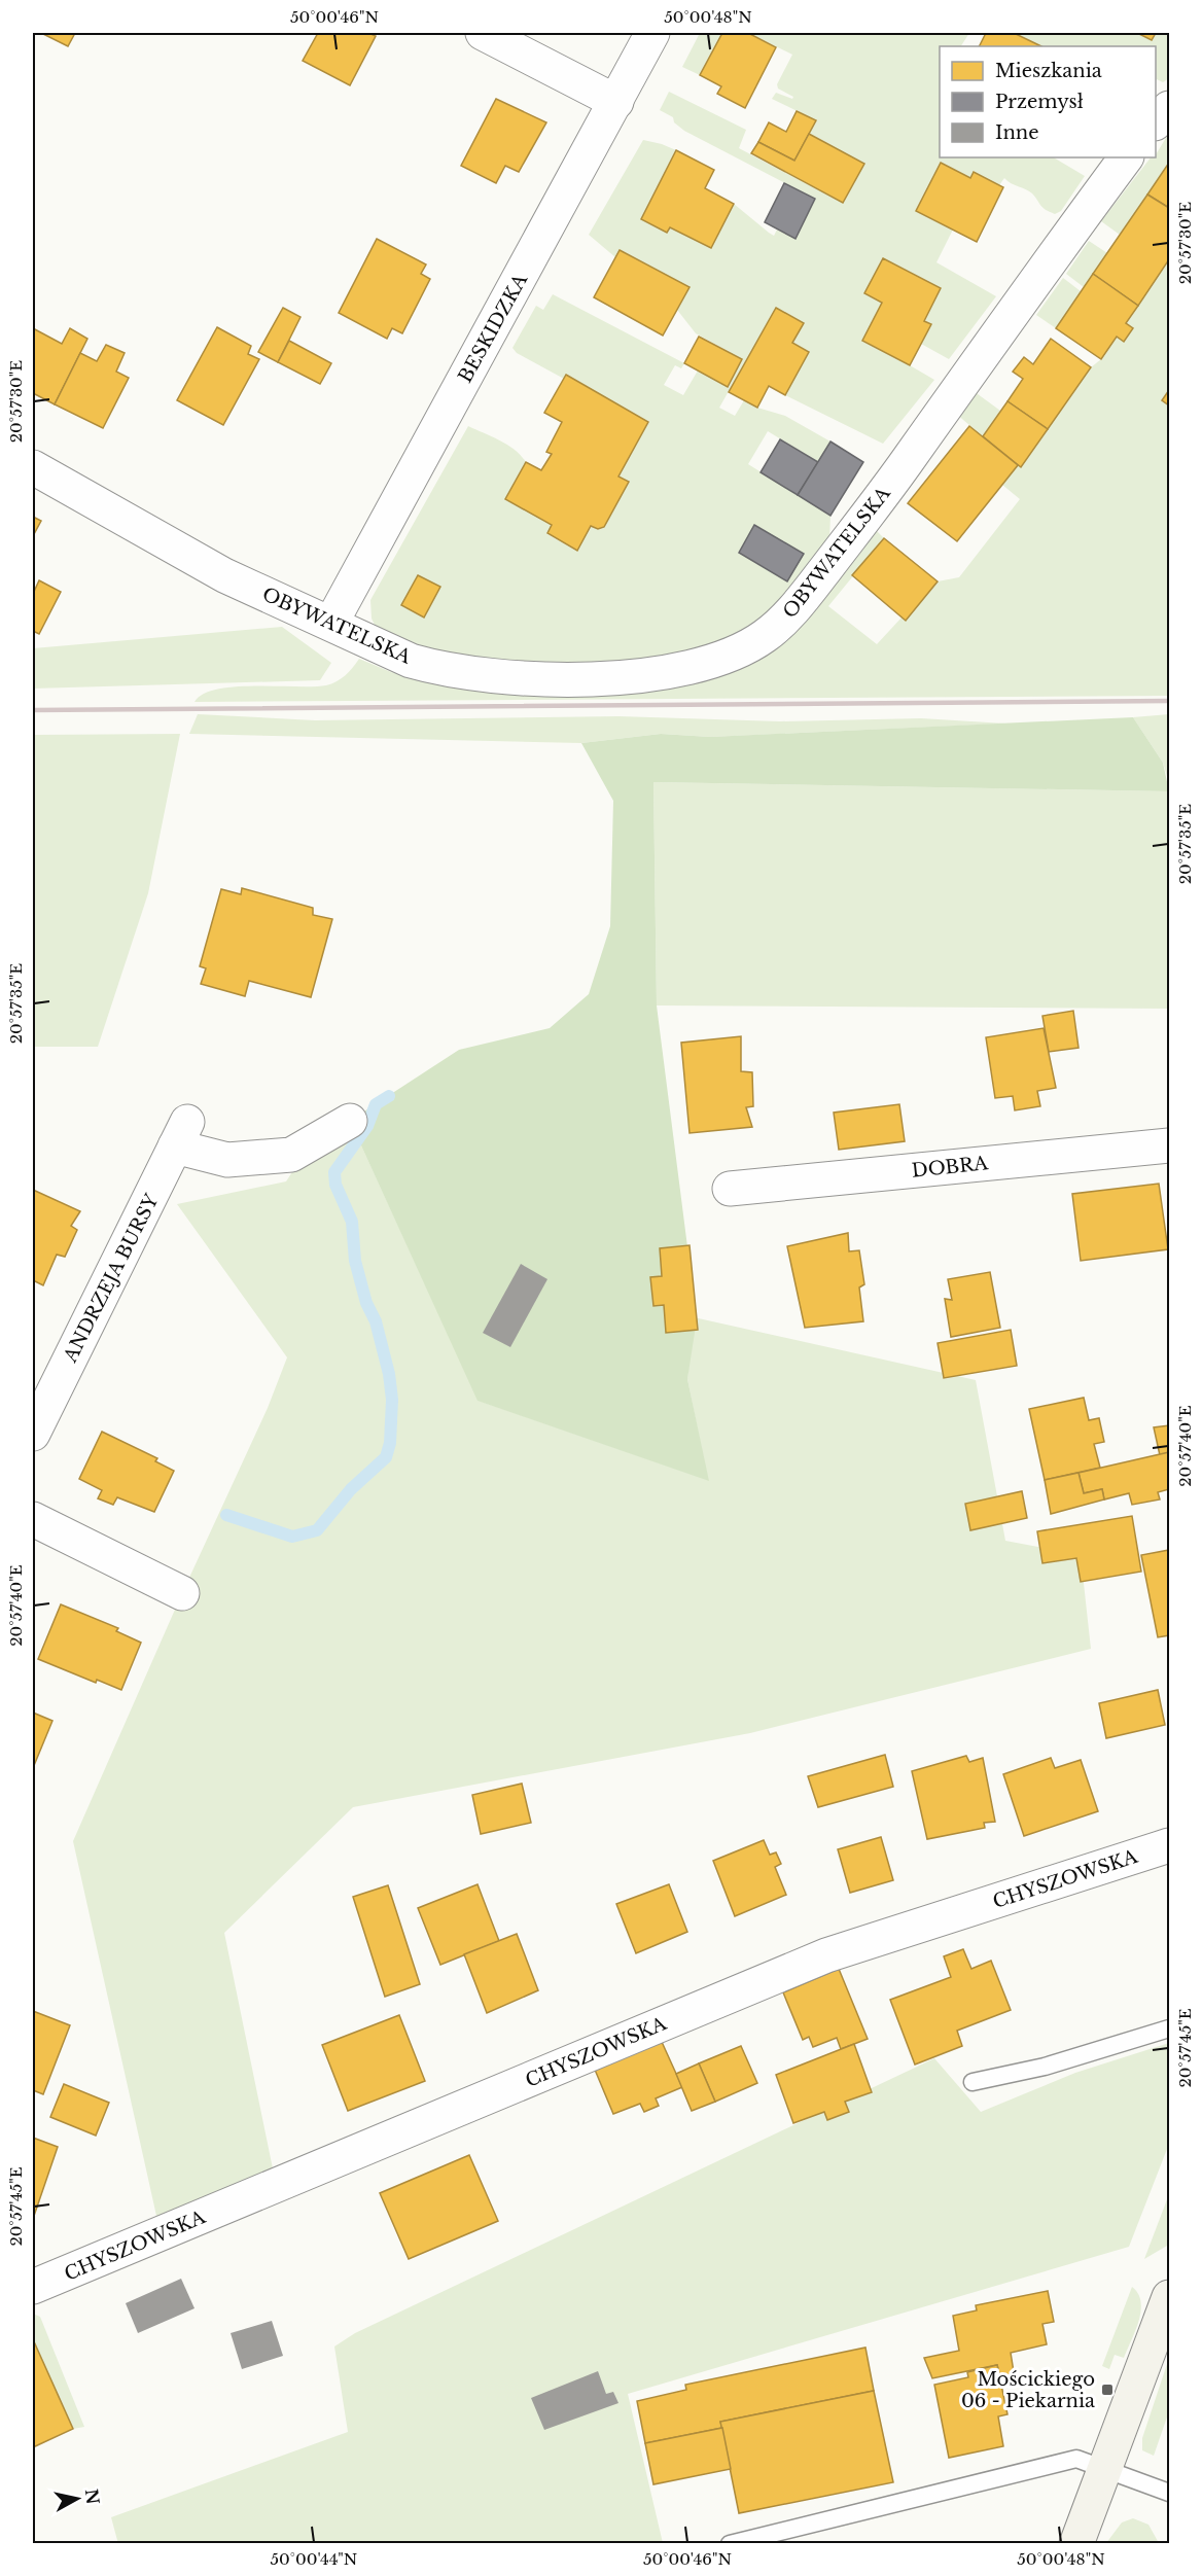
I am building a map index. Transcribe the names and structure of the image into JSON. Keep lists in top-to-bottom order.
{
  "streets": {
    "street": [
      "BESKIDZKA",
      "OBYWATELSKA",
      "DOBRA",
      "ANDRZEJA BURSY",
      "CHYSZOWSKA"
    ]
  },
  "crossings": [
    ["BESKIDZKA", "OBYWATELSKA"]
  ],
  "places": {
    "transit": ["Mościckiego 06 - Piekarnia"]
  },
  "legend": ["Mieszkania", "Przemysł", "Inne"],
  "north": "right",
  "coordinates": [
    "50°00'46\"N",
    "50°00'48\"N",
    "20°57'30\"E",
    "20°57'35\"E",
    "20°57'40\"E",
    "20°57'45\"E",
    "50°00'44\"N"
  ]
}
